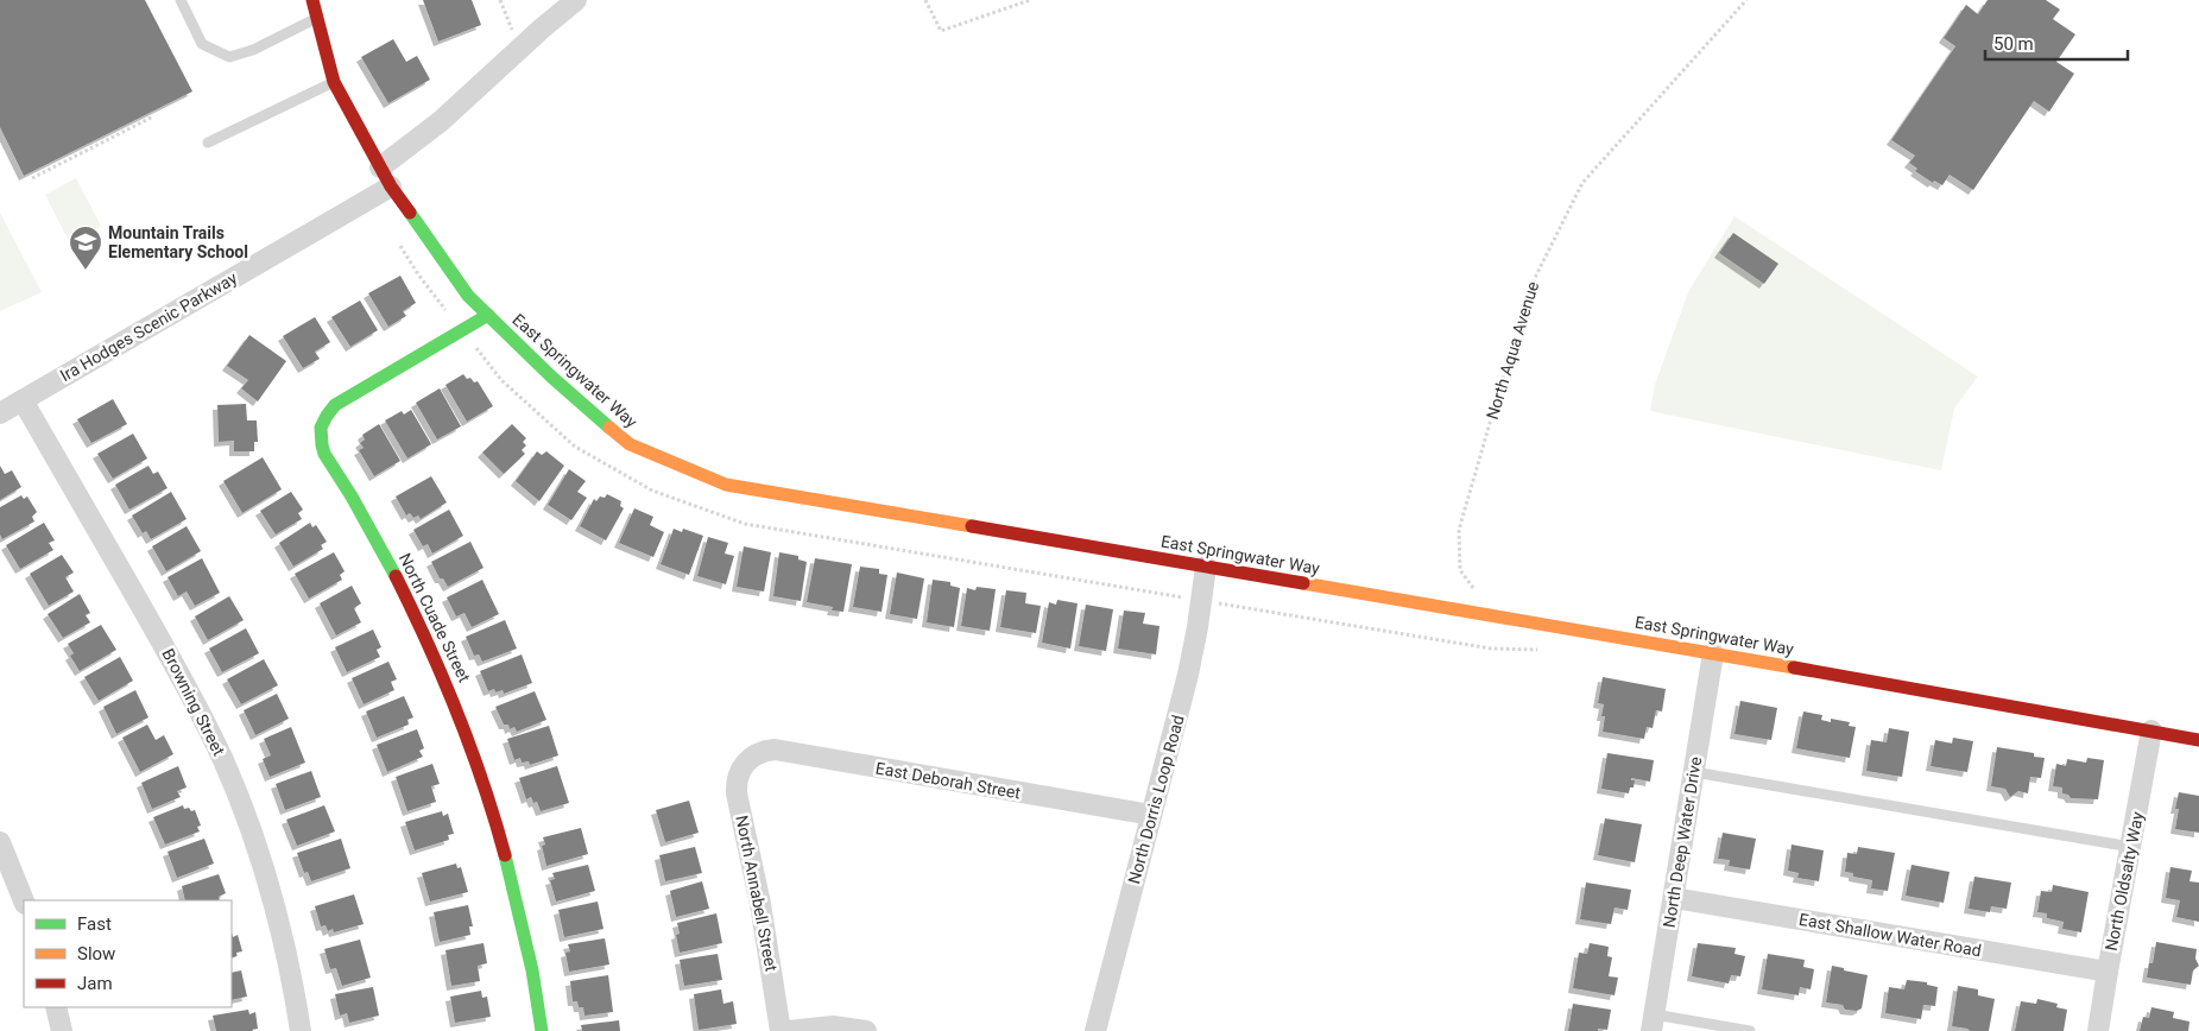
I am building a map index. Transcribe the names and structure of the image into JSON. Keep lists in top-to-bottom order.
{
  "streets": {
    "street": [
      "Ira Hodges Scenic Parkway",
      "East Springwater Way",
      "North Cuade Street",
      "Browning Street",
      "East Deborah Street",
      "North Dorris Loop Road",
      "North Deep Water Drive",
      "North Oldsalty Way",
      "North Annabell Street",
      "East Shallow Water Road"
    ],
    "path": ["North Aqua Avenue"]
  },
  "crossings": [
    ["Ira Hodges Scenic Parkway", "East Springwater Way"],
    ["Ira Hodges Scenic Parkway", "Browning Street"],
    ["East Springwater Way", "North Cuade Street"],
    ["East Springwater Way", "North Dorris Loop Road"],
    ["East Springwater Way", "North Deep Water Drive"],
    ["East Springwater Way", "North Oldsalty Way"],
    ["East Deborah Street", "North Dorris Loop Road"],
    ["East Deborah Street", "North Annabell Street"],
    ["North Deep Water Drive", "East Shallow Water Road"],
    ["North Oldsalty Way", "East Shallow Water Road"]
  ],
  "places": {
    "school or university": ["Mountain Trails Elementary School"]
  },
  "legend": ["Fast", "Slow", "Jam"],
  "scale_bar": "50 m"
}
